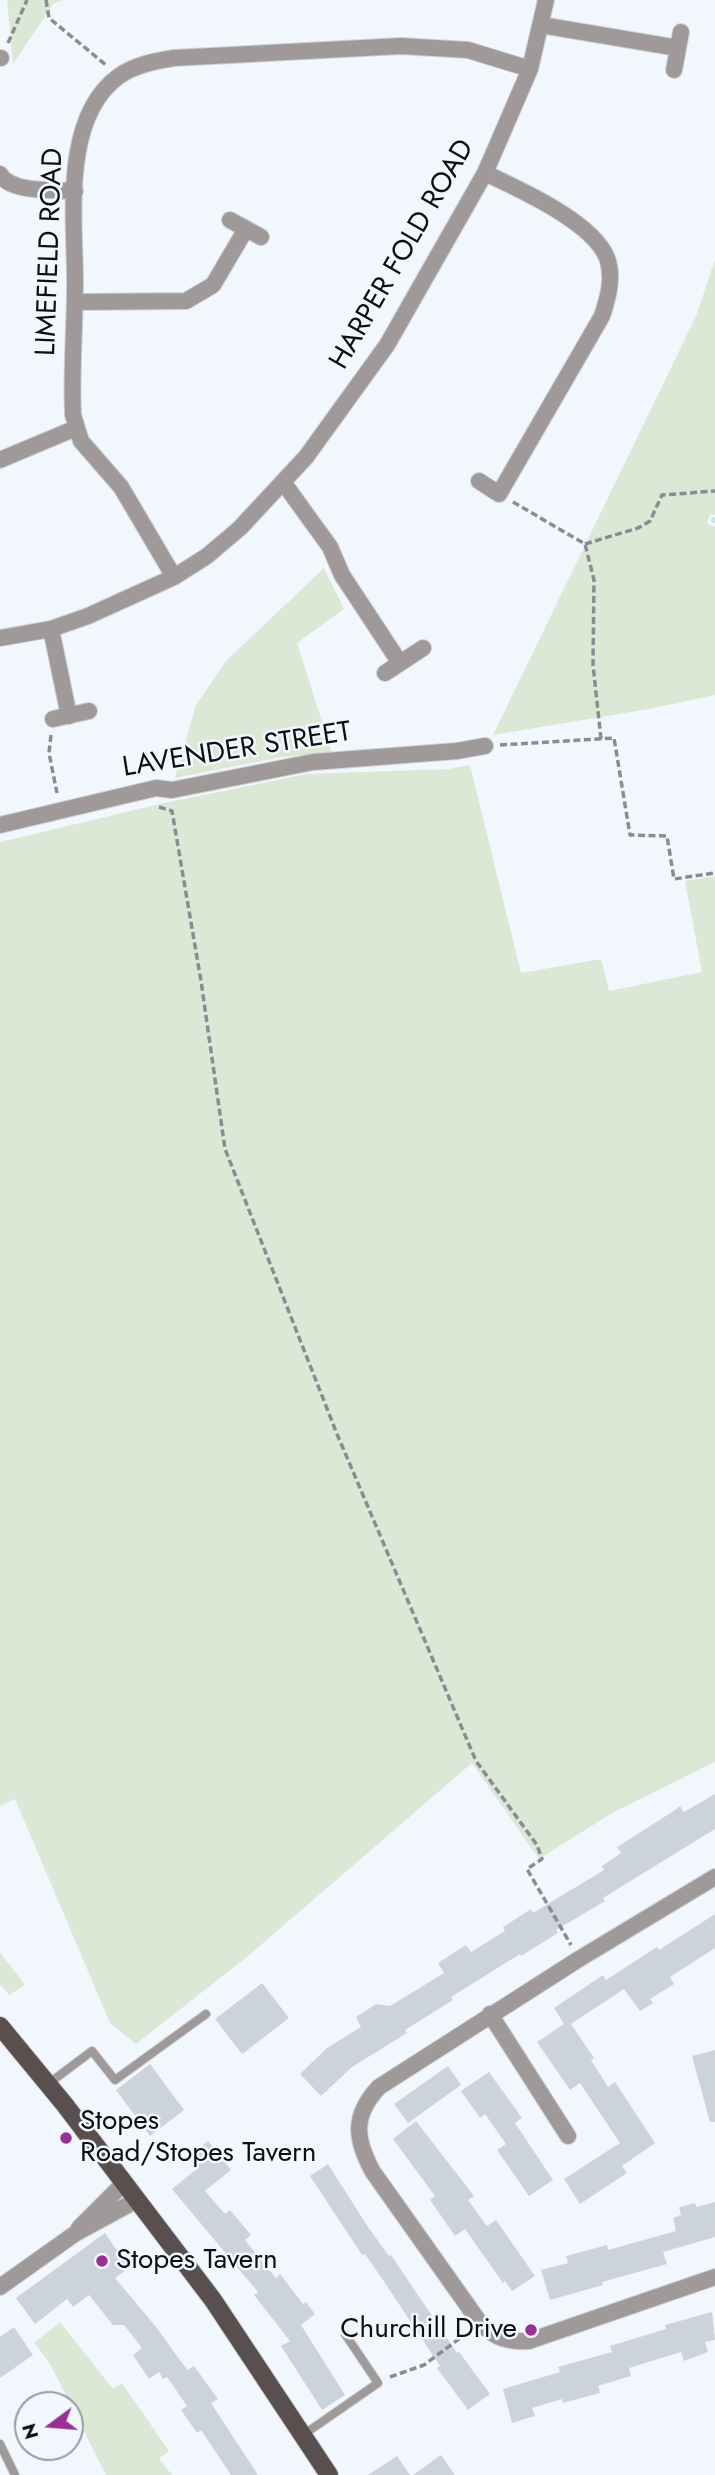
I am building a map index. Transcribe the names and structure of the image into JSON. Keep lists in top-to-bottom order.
{
  "streets": {
    "street": ["LIMEFIELD ROAD", "HARPER FOLD ROAD", "LAVENDER STREET"]
  },
  "crossings": [
    ["LIMEFIELD ROAD", "HARPER FOLD ROAD"]
  ],
  "places": ["Stopes Road/Stopes Tavern", "Stopes Tavern", "Churchill Drive"],
  "north": "left"
}
